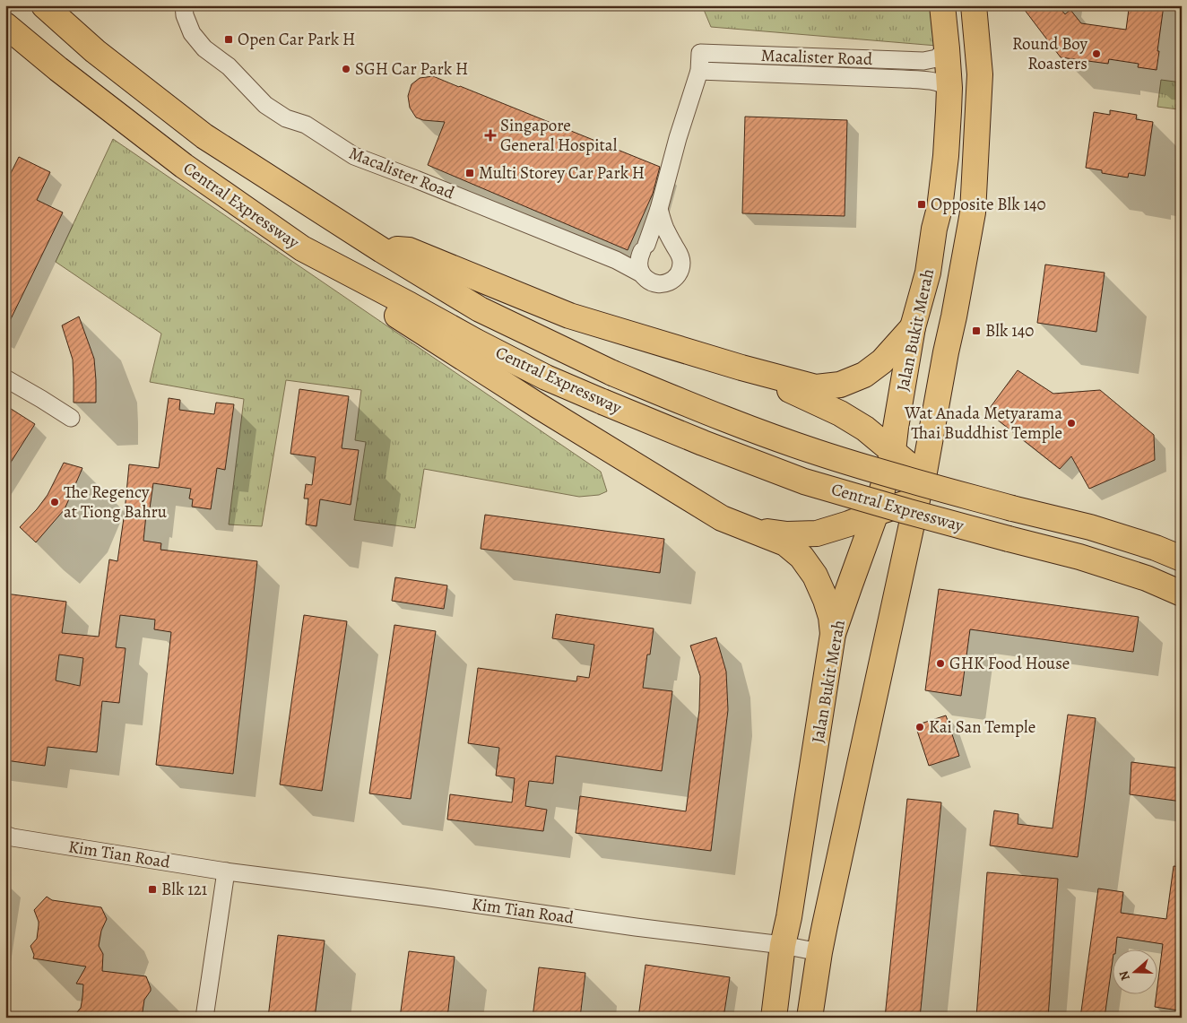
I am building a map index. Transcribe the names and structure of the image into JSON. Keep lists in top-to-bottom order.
{
  "streets": {
    "main road": ["Central Expressway", "Jalan Bukit Merah"],
    "street": ["Macalister Road", "Kim Tian Road"]
  },
  "crossings": [
    ["Macalister Road", "Jalan Bukit Merah"],
    ["Jalan Bukit Merah", "Kim Tian Road"]
  ],
  "places": {
    "transit": [
      "Open Car Park H",
      "Multi Storey Car Park H",
      "Opposite Blk 140",
      "Blk 140",
      "Blk 121"
    ],
    "other": [
      "Round Boy Roasters",
      "SGH Car Park H",
      "Wat Anada Metyarama Thai Buddhist Temple",
      "The Regency at Tiong Bahru",
      "GHK Food House",
      "Kai San Temple"
    ],
    "health": ["Singapore General Hospital"]
  },
  "north": "left"
}
